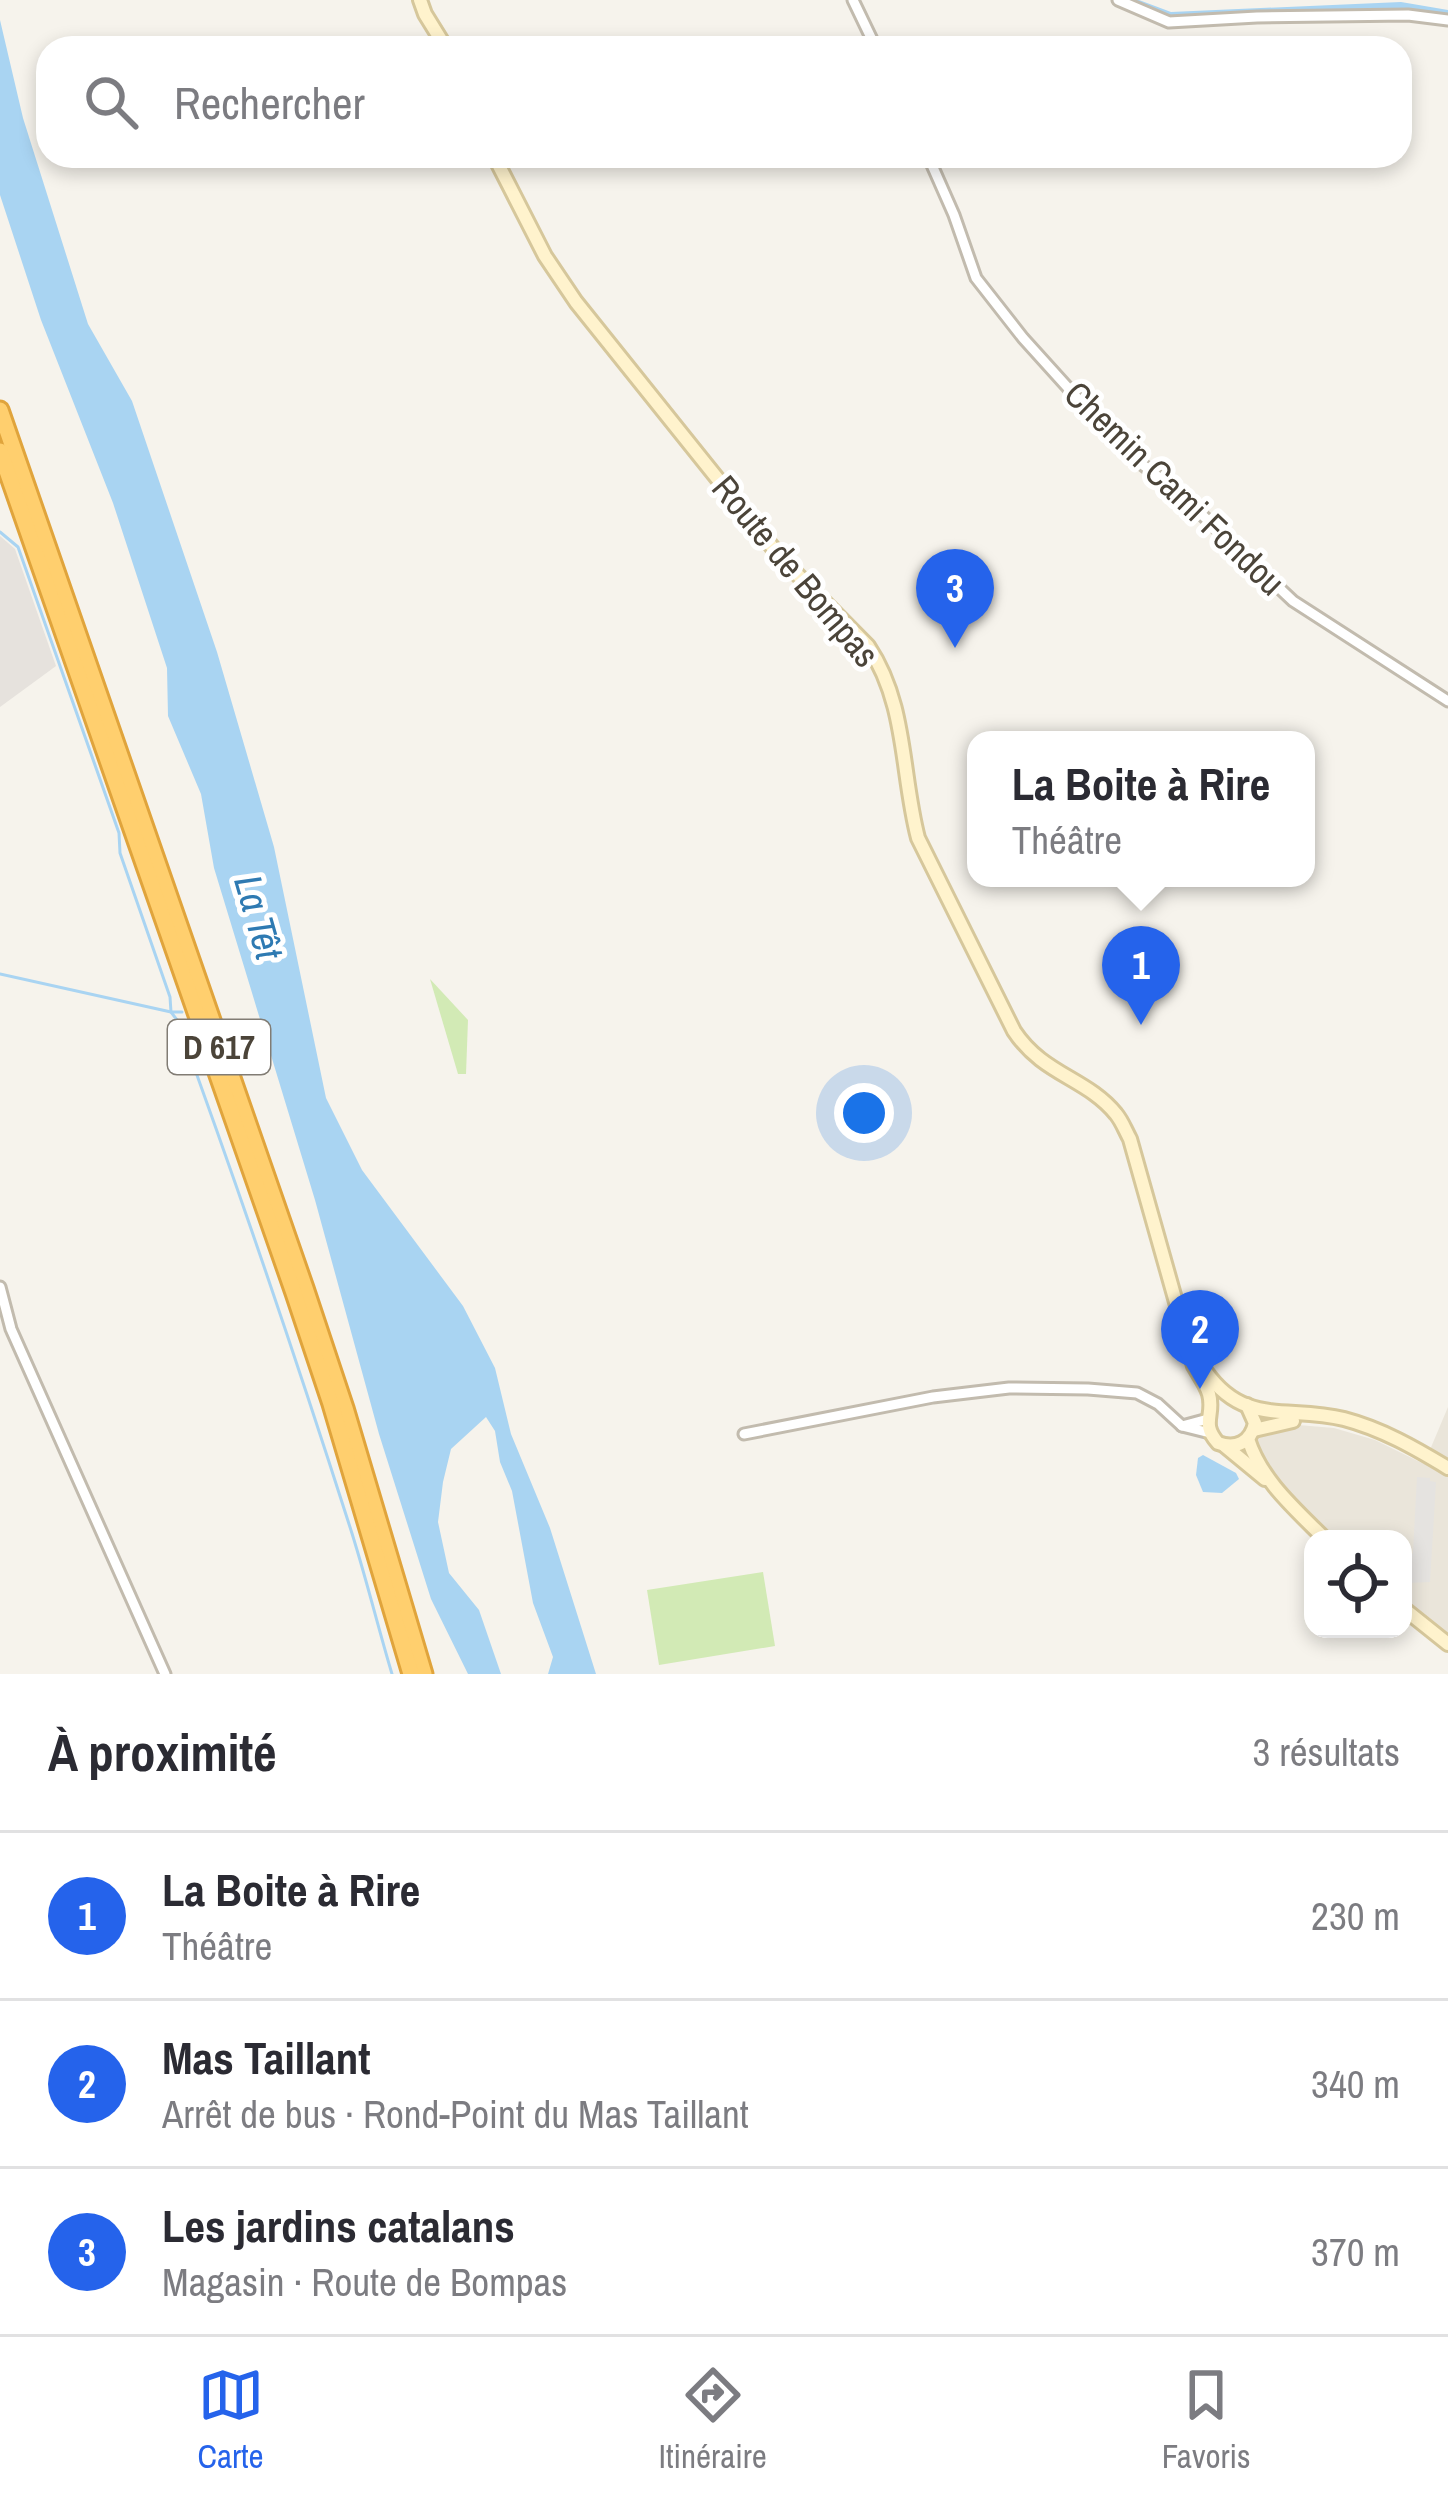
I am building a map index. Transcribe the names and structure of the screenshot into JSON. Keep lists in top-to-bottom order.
{
  "streets": {
    "highway": ["D 617"],
    "main road": ["Route de Bompas"],
    "street": ["Chemin Cami Fondou"]
  },
  "water": ["La Têt"],
  "page": {
    "search": "Rechercher",
    "pins": ["3", "1", "2"],
    "popup": ["La Boite à Rire", "Théâtre"],
    "heading": ["À proximité", "3 résultats"],
    "list": [
      {
        "mark": "1",
        "name": "La Boite à Rire",
        "note": "Théâtre",
        "value": "230 m"
      },
      {
        "mark": "2",
        "name": "Mas Taillant",
        "note": "Arrêt de bus · Rond-Point du Mas Taillant",
        "value": "340 m"
      },
      {
        "mark": "3",
        "name": "Les jardins catalans",
        "note": "Magasin · Route de Bompas",
        "value": "370 m"
      }
    ],
    "nav": ["Carte", "Itinéraire", "Favoris"]
  }
}
